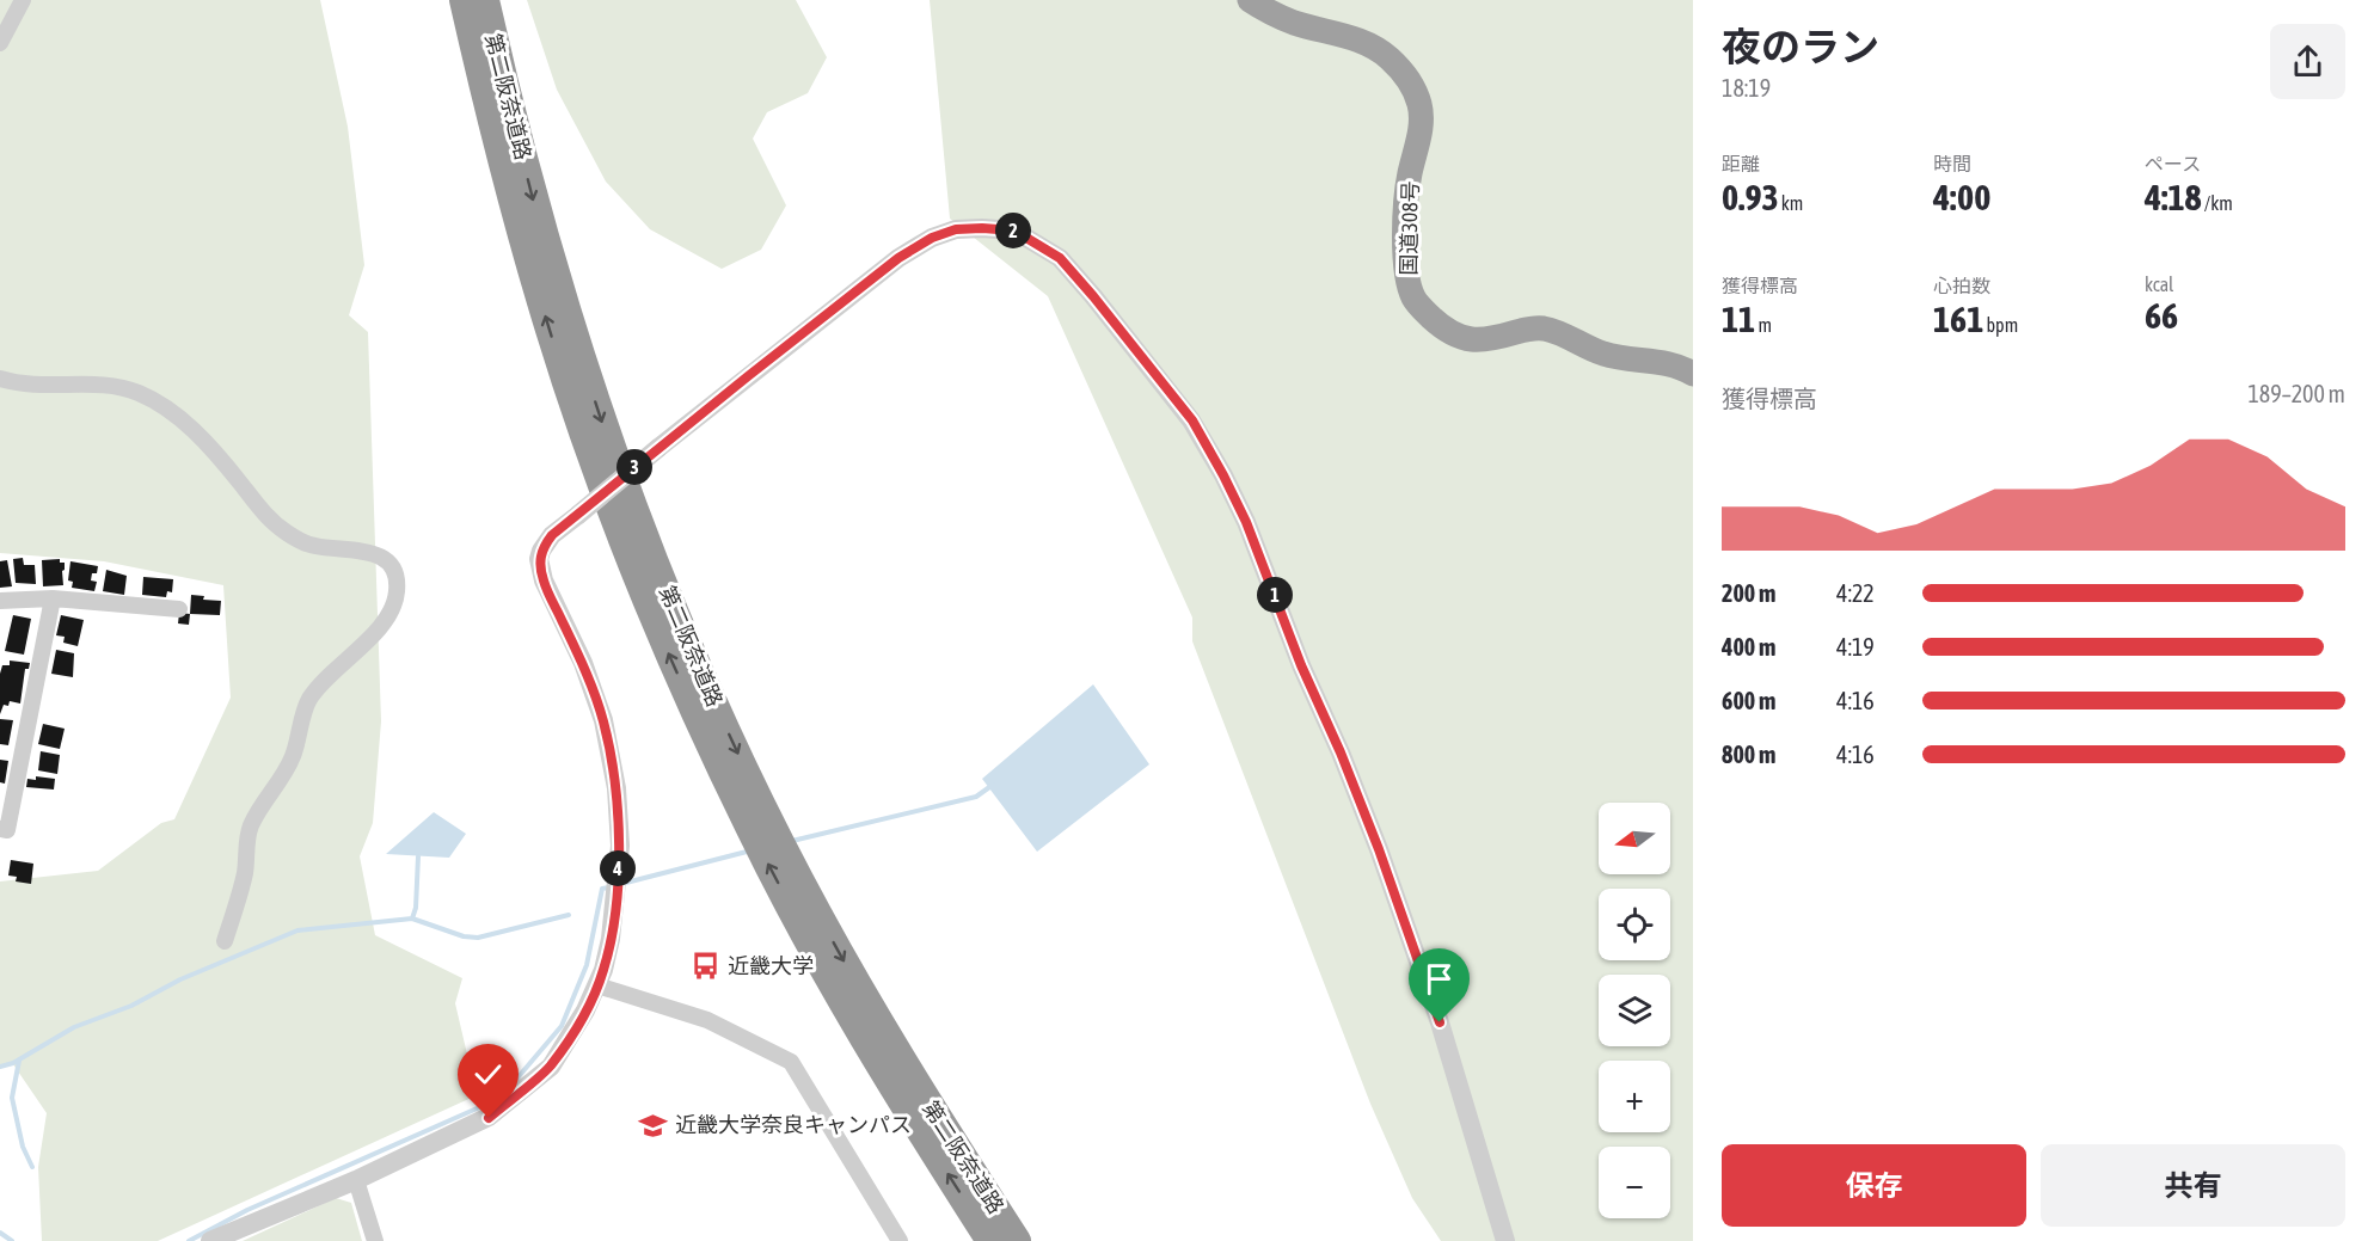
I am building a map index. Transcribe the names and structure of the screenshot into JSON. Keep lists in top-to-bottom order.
{
  "streets": {
    "highway": ["第二阪奈道路", "国道308号"]
  },
  "places": {
    "bus stop": ["近畿大学"],
    "school or university": ["近畿大学奈良キャンパス"]
  },
  "north": "left",
  "page": {
    "heading": ["夜のラン", "18:19"],
    "stats": [
      ["距離", "0.93 km"],
      ["時間", "4:00"],
      ["ペース", "4:18 /km"],
      ["獲得標高", "11 m"],
      ["心拍数", "161 bpm"],
      ["kcal", "66"]
    ],
    "pins": [
      "2",
      "3",
      "1",
      "4"
    ],
    "chart": ["獲得標高", "189–200 m"],
    "list": [
      {
        "name": "200 m",
        "note": "4:22"
      },
      {
        "name": "400 m",
        "note": "4:19"
      },
      {
        "name": "600 m",
        "note": "4:16"
      },
      {
        "name": "800 m",
        "note": "4:16"
      }
    ],
    "map_buttons": ["+", "−"],
    "buttons": ["保存", "共有"]
  }
}
